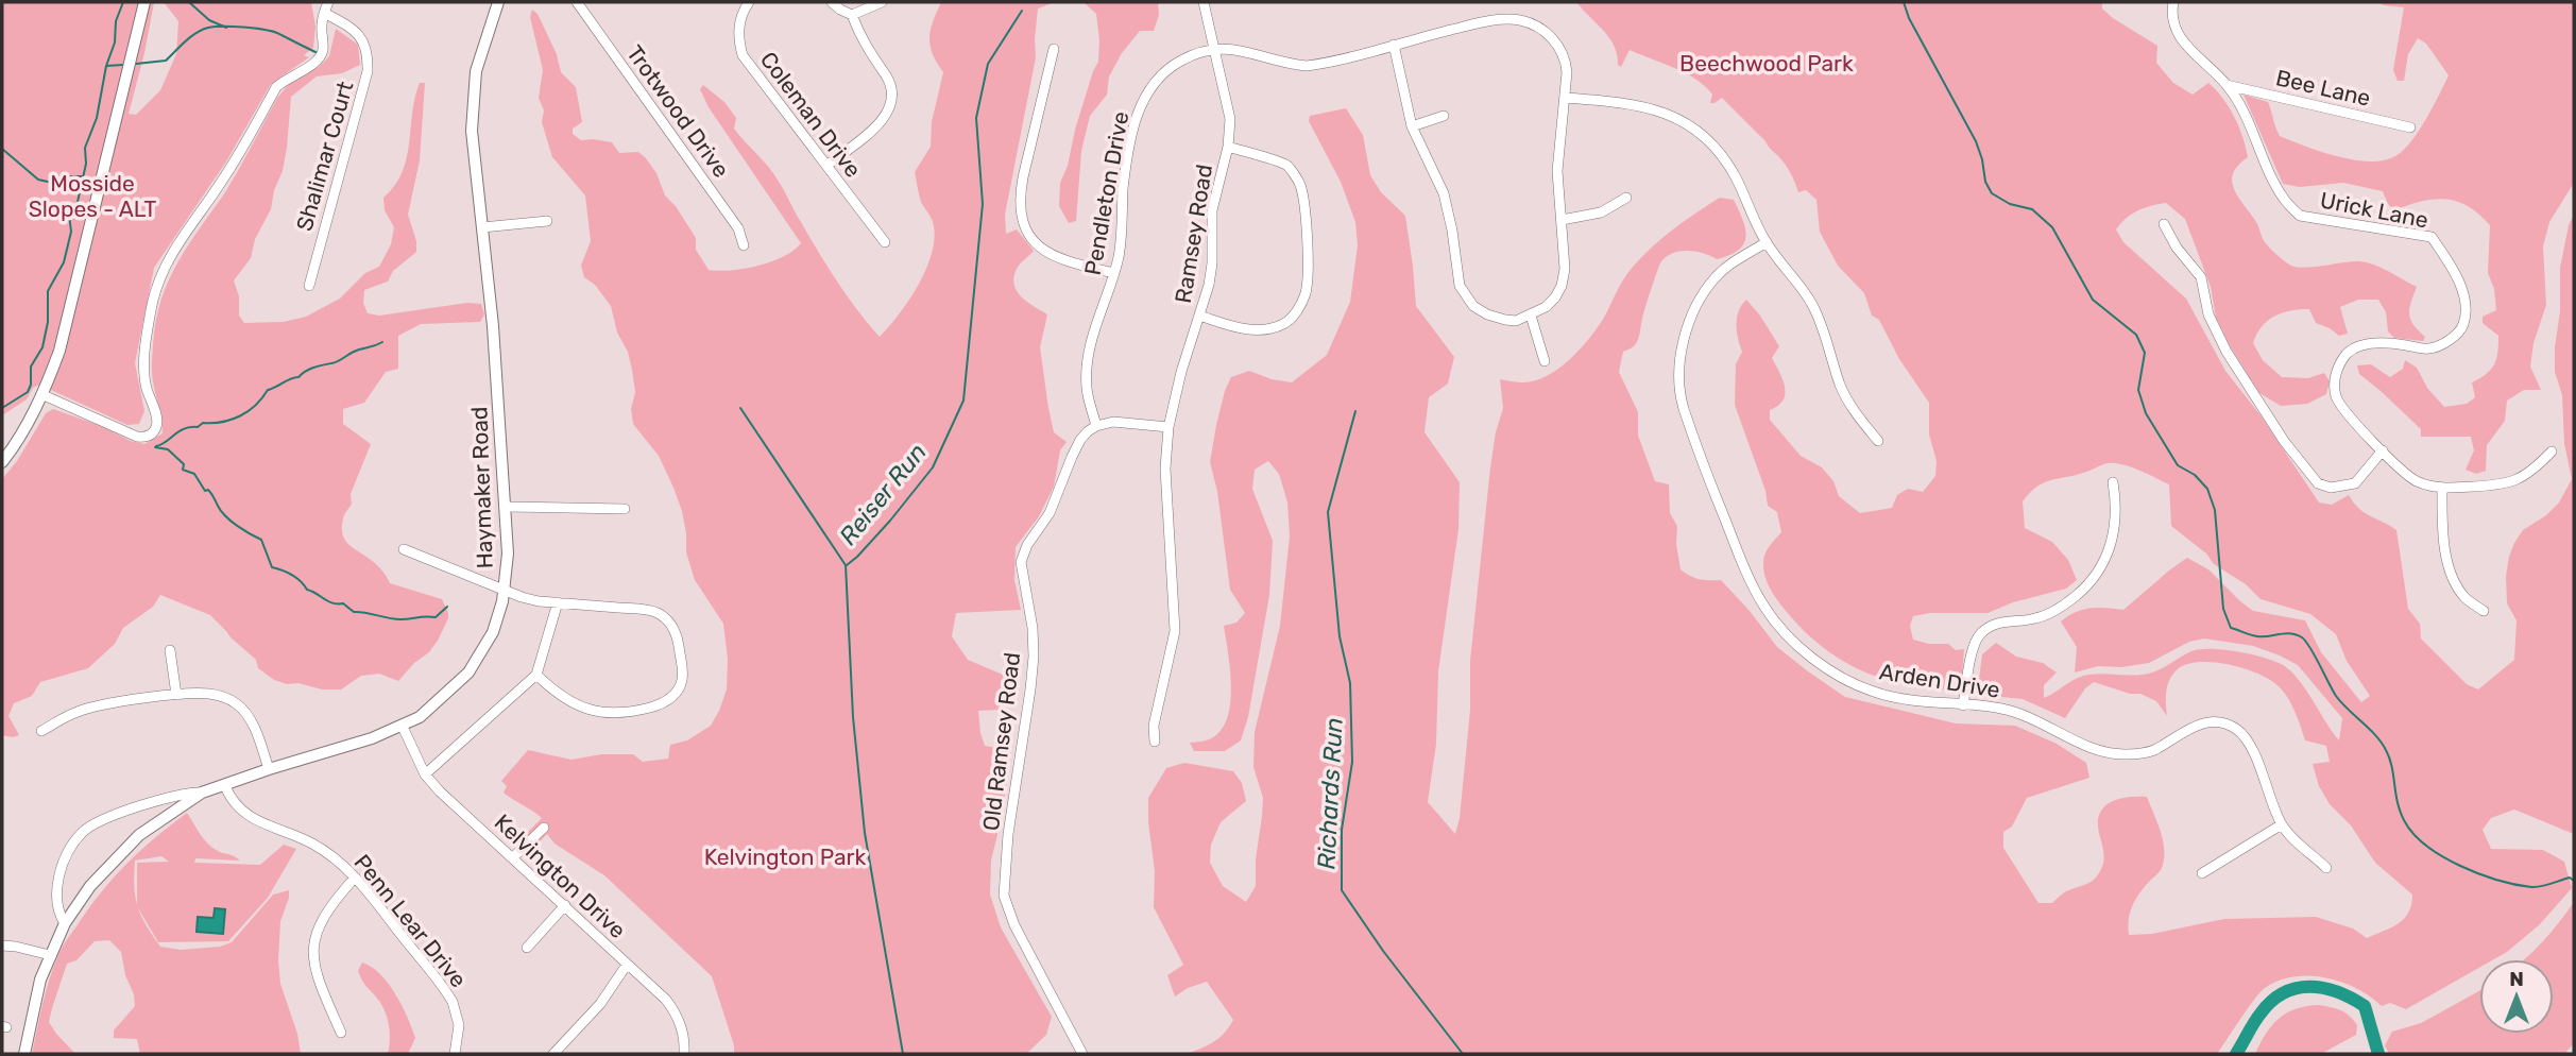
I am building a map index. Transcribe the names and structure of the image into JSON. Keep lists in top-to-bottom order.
{
  "streets": {
    "main road": ["Haymaker Road"],
    "street": [
      "Bee Lane",
      "Trotwood Drive",
      "Coleman Drive",
      "Shalimar Court",
      "Pendleton Drive",
      "Urick Lane",
      "Ramsey Road",
      "Arden Drive",
      "Old Ramsey Road",
      "Kelvington Drive",
      "Penn Lear Drive"
    ]
  },
  "crossings": [
    ["Bee Lane", "Urick Lane"],
    ["Pendleton Drive", "Ramsey Road"],
    ["Pendleton Drive", "Old Ramsey Road"],
    ["Haymaker Road", "Kelvington Drive"],
    ["Haymaker Road", "Penn Lear Drive"]
  ],
  "water": ["Reiser Run", "Richards Run"],
  "parks": ["Beechwood Park", "Mosside Slopes - ALT", "Kelvington Park"],
  "north": "top"
}
